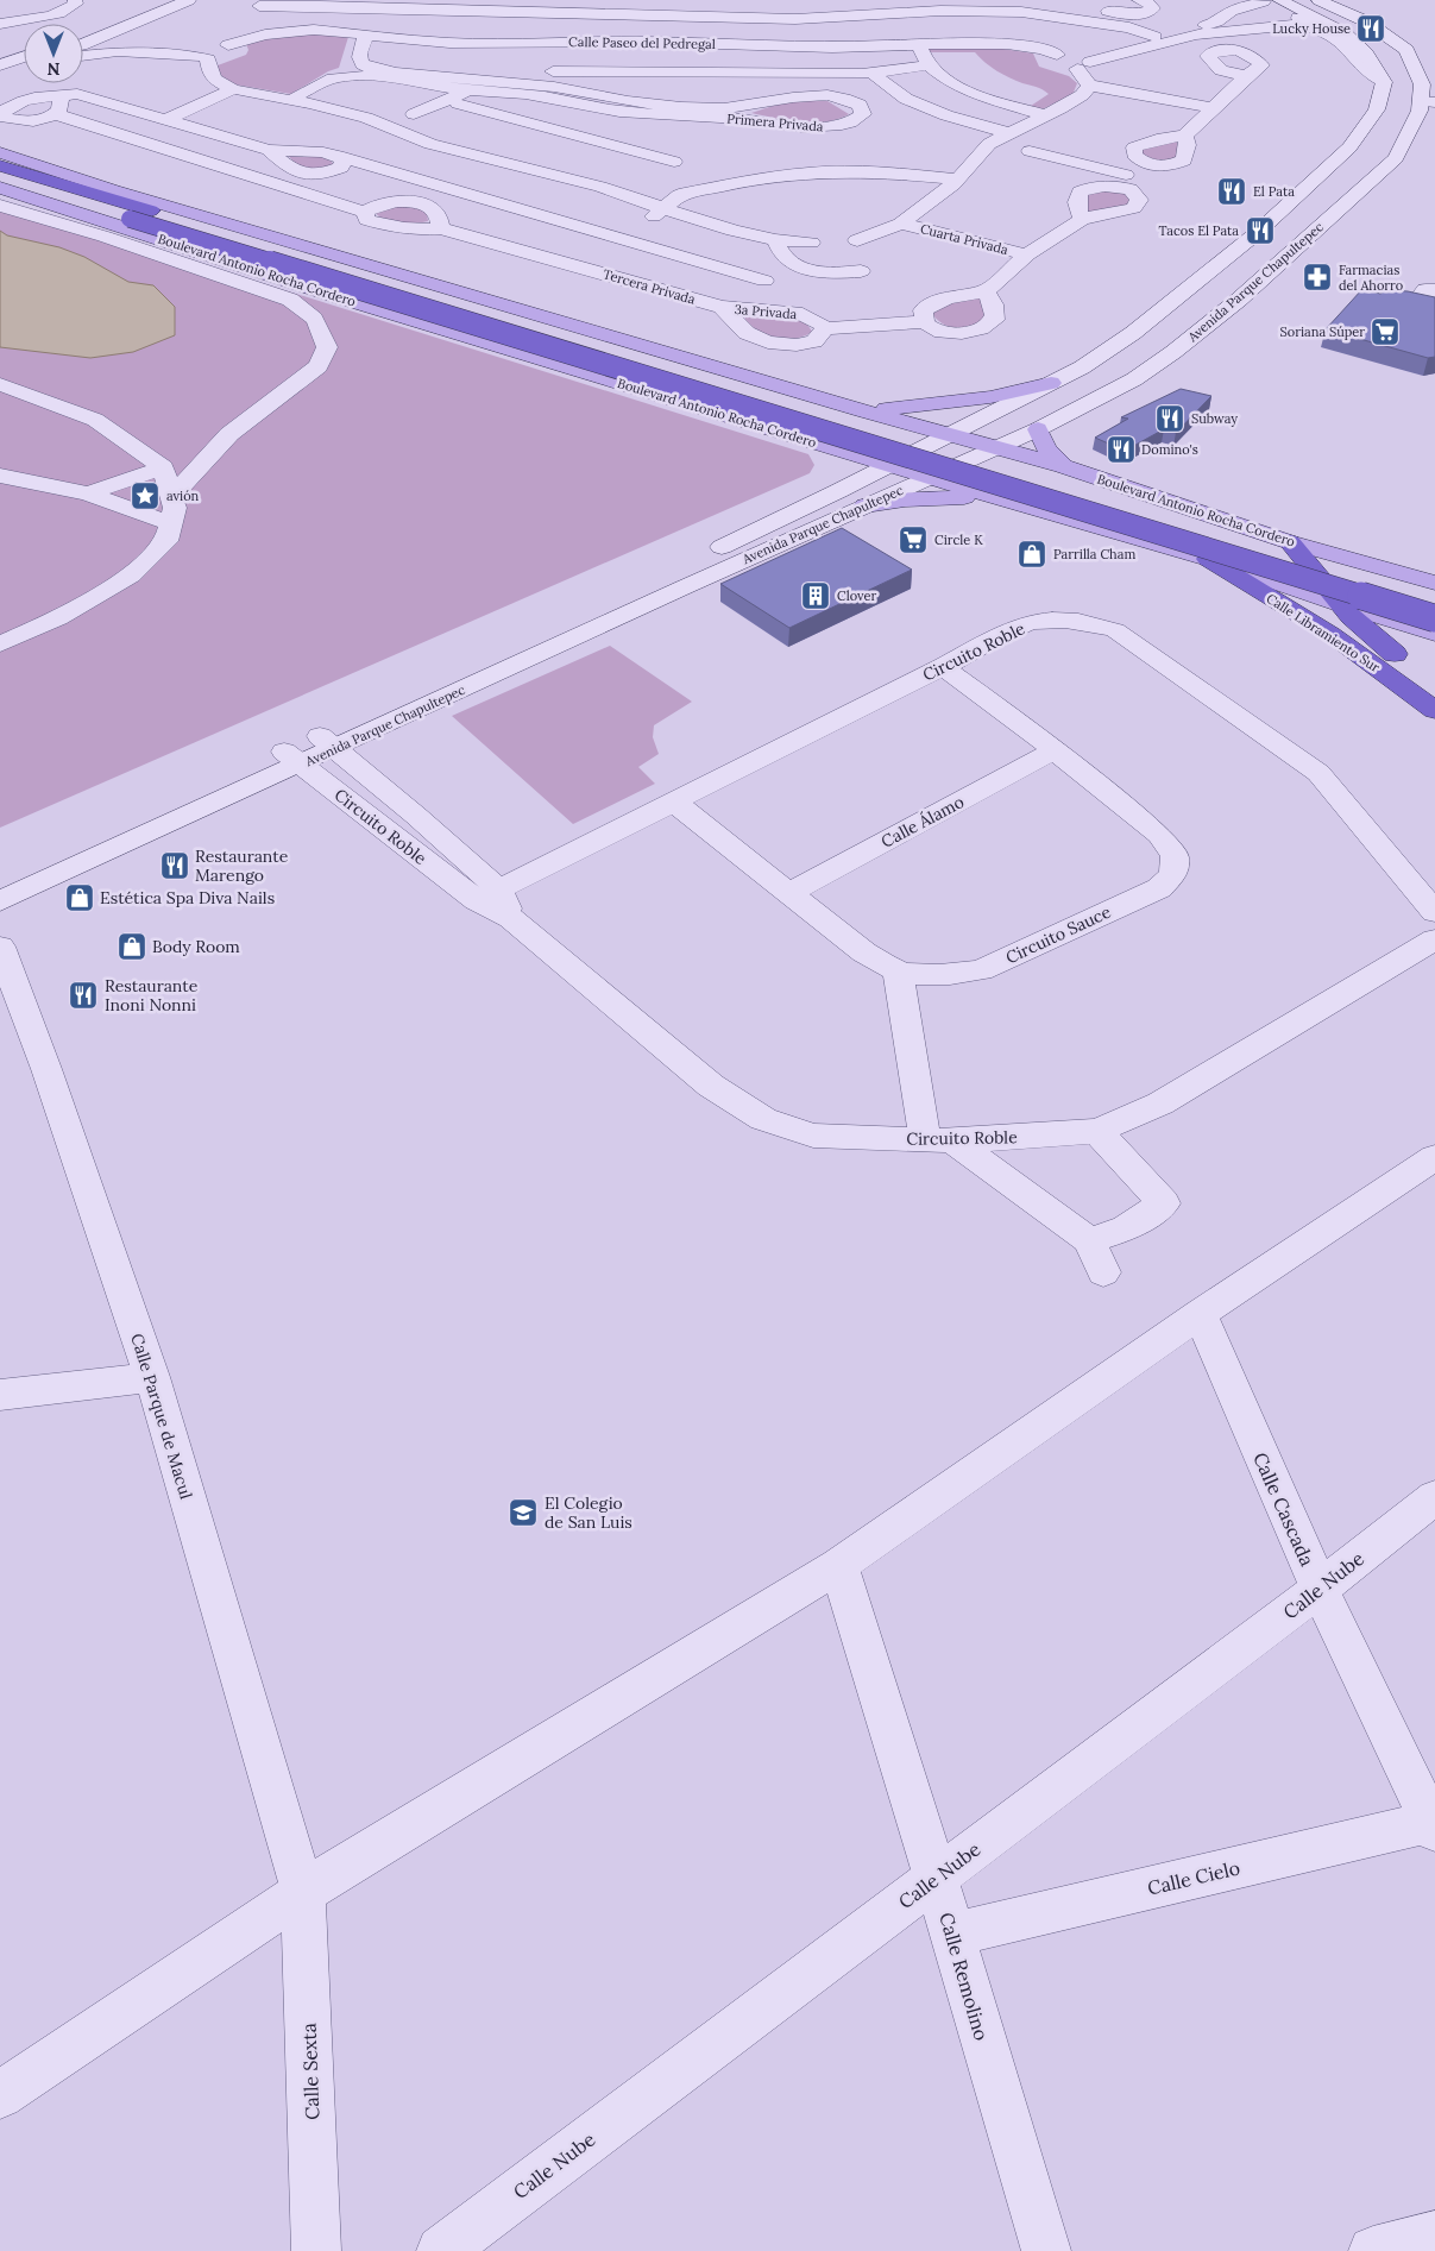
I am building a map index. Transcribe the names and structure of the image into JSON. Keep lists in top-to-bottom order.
{
  "streets": {
    "highway": ["Calle Libramiento Sur"],
    "main road": ["Boulevard Antonio Rocha Cordero"],
    "street": [
      "Calle Paseo del Pedregal",
      "Primera Privada",
      "Cuarta Privada",
      "Avenida Parque Chapultepec",
      "Tercera Privada",
      "3a Privada",
      "Circuito Roble",
      "Calle Álamo",
      "Circuito Sauce",
      "Calle Parque de Macul",
      "Calle Cascada",
      "Calle Nube",
      "Calle Cielo",
      "Calle Remolino",
      "Calle Sexta"
    ]
  },
  "crossings": [
    ["Calle Paseo del Pedregal", "Primera Privada"],
    ["Boulevard Antonio Rocha Cordero", "Avenida Parque Chapultepec"],
    ["Boulevard Antonio Rocha Cordero", "Calle Libramiento Sur"],
    ["Avenida Parque Chapultepec", "Circuito Roble"],
    ["Tercera Privada", "3a Privada"],
    ["Circuito Roble", "Circuito Sauce"],
    ["Calle Álamo", "Circuito Sauce"],
    ["Calle Parque de Macul", "Calle Sexta"],
    ["Calle Cascada", "Calle Nube"],
    ["Calle Cascada", "Calle Cielo"],
    ["Calle Nube", "Calle Remolino"],
    ["Calle Cielo", "Calle Remolino"]
  ],
  "places": {
    "restaurant": [
      "Lucky House",
      "El Pata",
      "Tacos El Pata",
      "Subway",
      "Domino's",
      "Restaurante Marengo",
      "Restaurante Inoni Nonni"
    ],
    "pharmacy": ["Farmacias del Ahorro"],
    "supermarket": ["Soriana Súper", "Circle K"],
    "place": ["avión"],
    "shop": ["Parrilla Cham", "Estética Spa Diva Nails", "Body Room"],
    "building": ["Clover"],
    "school or university": ["El Colegio de San Luis"]
  },
  "north": "bottom"
}
